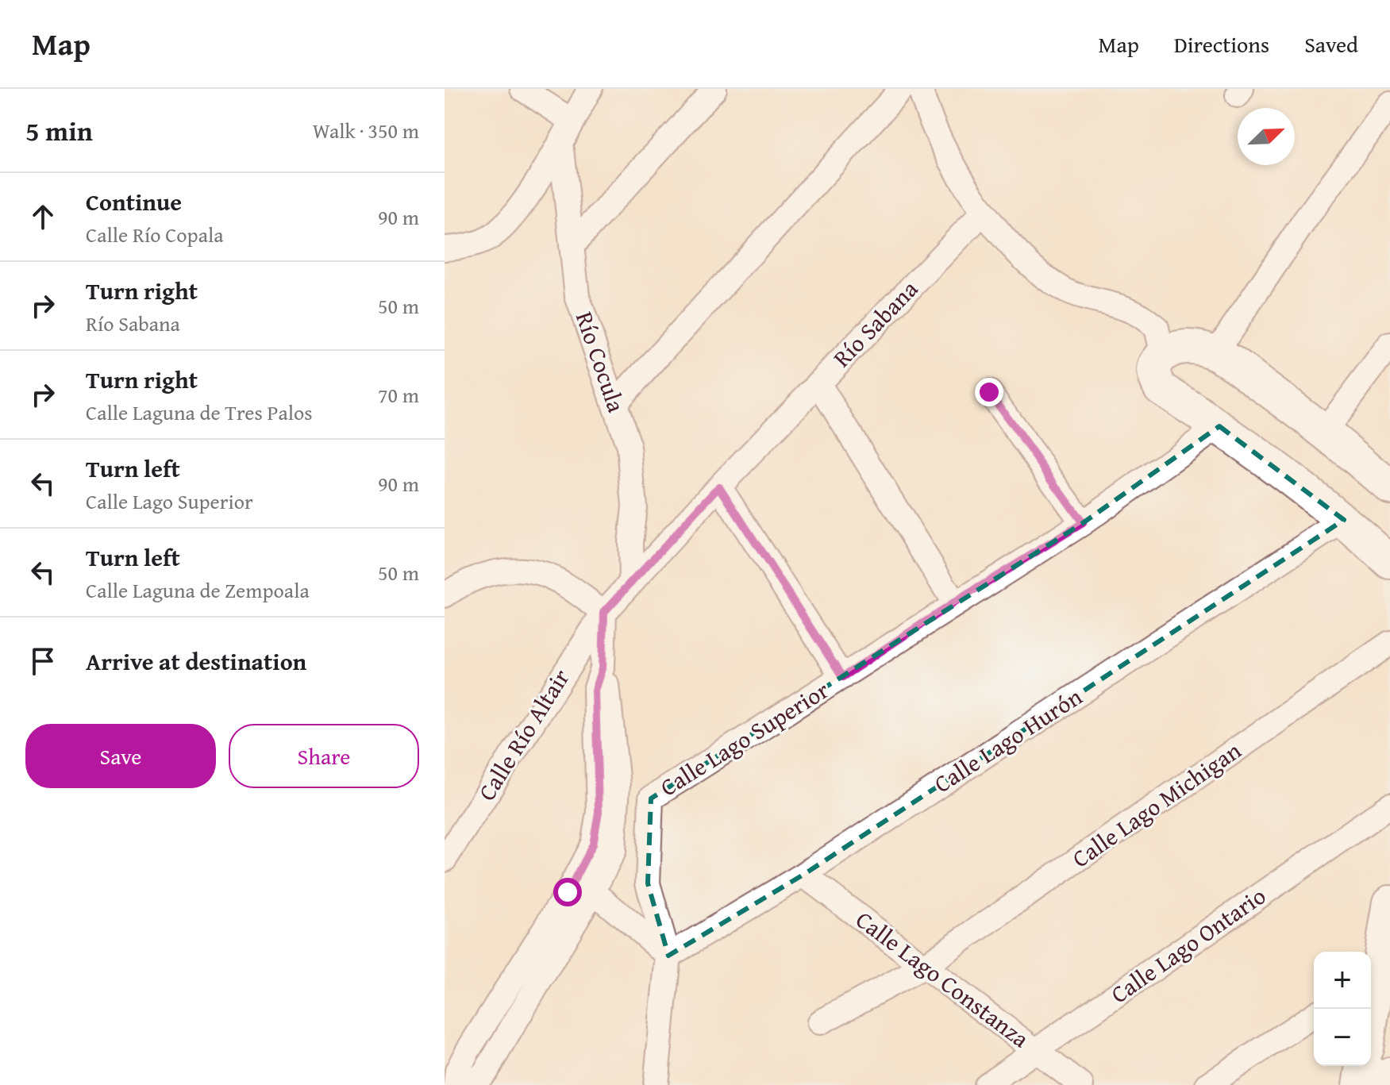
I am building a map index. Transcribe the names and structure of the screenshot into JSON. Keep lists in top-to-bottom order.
{
  "streets": {
    "street": [
      "Río Sabana",
      "Río Cocula",
      "Calle Río Altair",
      "Calle Lago Superior",
      "Calle Lago Hurón",
      "Calle Lago Michigan",
      "Calle Lago Ontario",
      "Calle Lago Constanza"
    ]
  },
  "crossings": [
    ["Río Sabana", "Río Cocula"],
    ["Río Sabana", "Calle Río Altair"],
    ["Calle Lago Superior", "Calle Lago Hurón"],
    ["Calle Lago Hurón", "Calle Lago Constanza"],
    ["Calle Lago Michigan", "Calle Lago Constanza"],
    ["Calle Lago Ontario", "Calle Lago Constanza"]
  ],
  "north": "top right",
  "page": {
    "header": "Map",
    "nav": ["Map", "Directions", "Saved"],
    "heading": ["5 min", "Walk · 350 m"],
    "list": [
      ["Continue", "Calle Río Copala", "90 m"],
      ["Turn right", "Río Sabana", "50 m"],
      ["Turn right", "Calle Laguna de Tres Palos", "70 m"],
      ["Turn left", "Calle Lago Superior", "90 m"],
      ["Turn left", "Calle Laguna de Zempoala", "50 m"],
      "Arrive at destination"
    ],
    "buttons": ["Save", "Share"],
    "map_buttons": ["+", "−"]
  }
}
